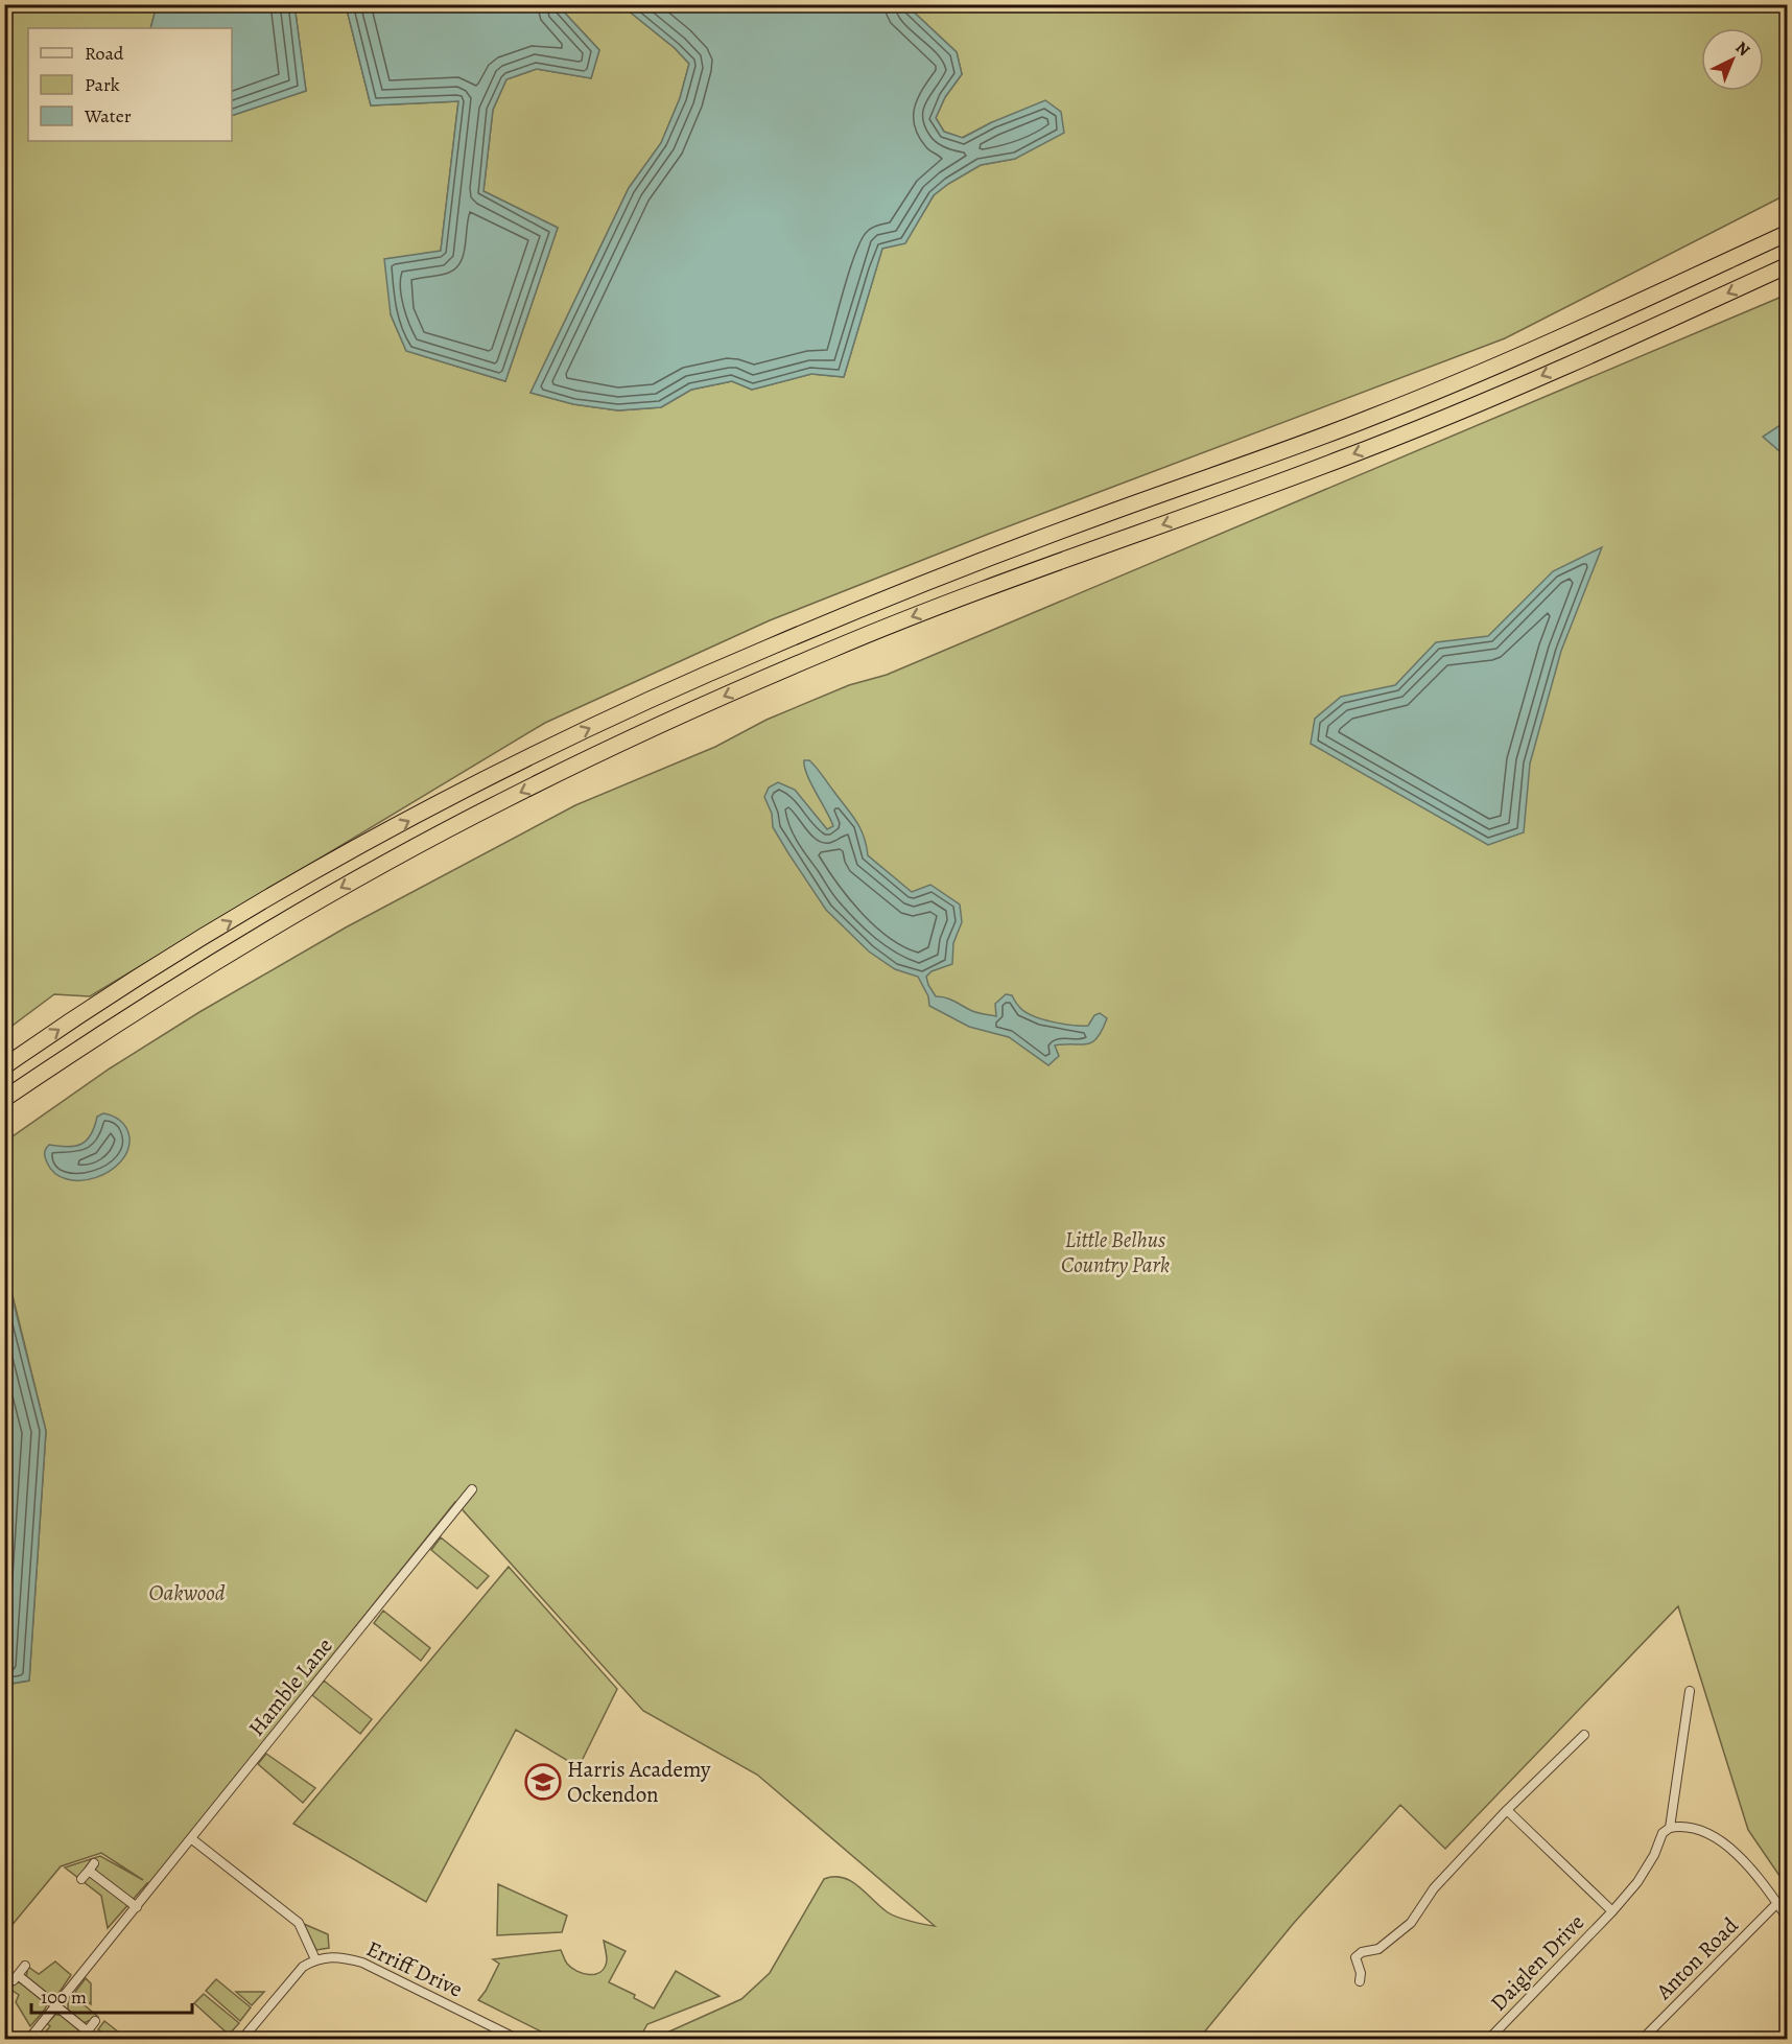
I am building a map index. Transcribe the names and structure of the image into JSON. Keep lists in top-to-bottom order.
{
  "streets": {
    "street": [
      "Hamble Lane",
      "Anton Road",
      "Daiglen Drive",
      "Erriff Drive"
    ]
  },
  "parks": ["Little Belhus Country Park", "Oakwood"],
  "places": {
    "school or university": ["Harris Academy Ockendon"]
  },
  "legend": ["Road", "Park", "Water"],
  "scale_bar": "100 m",
  "north": "top right"
}
